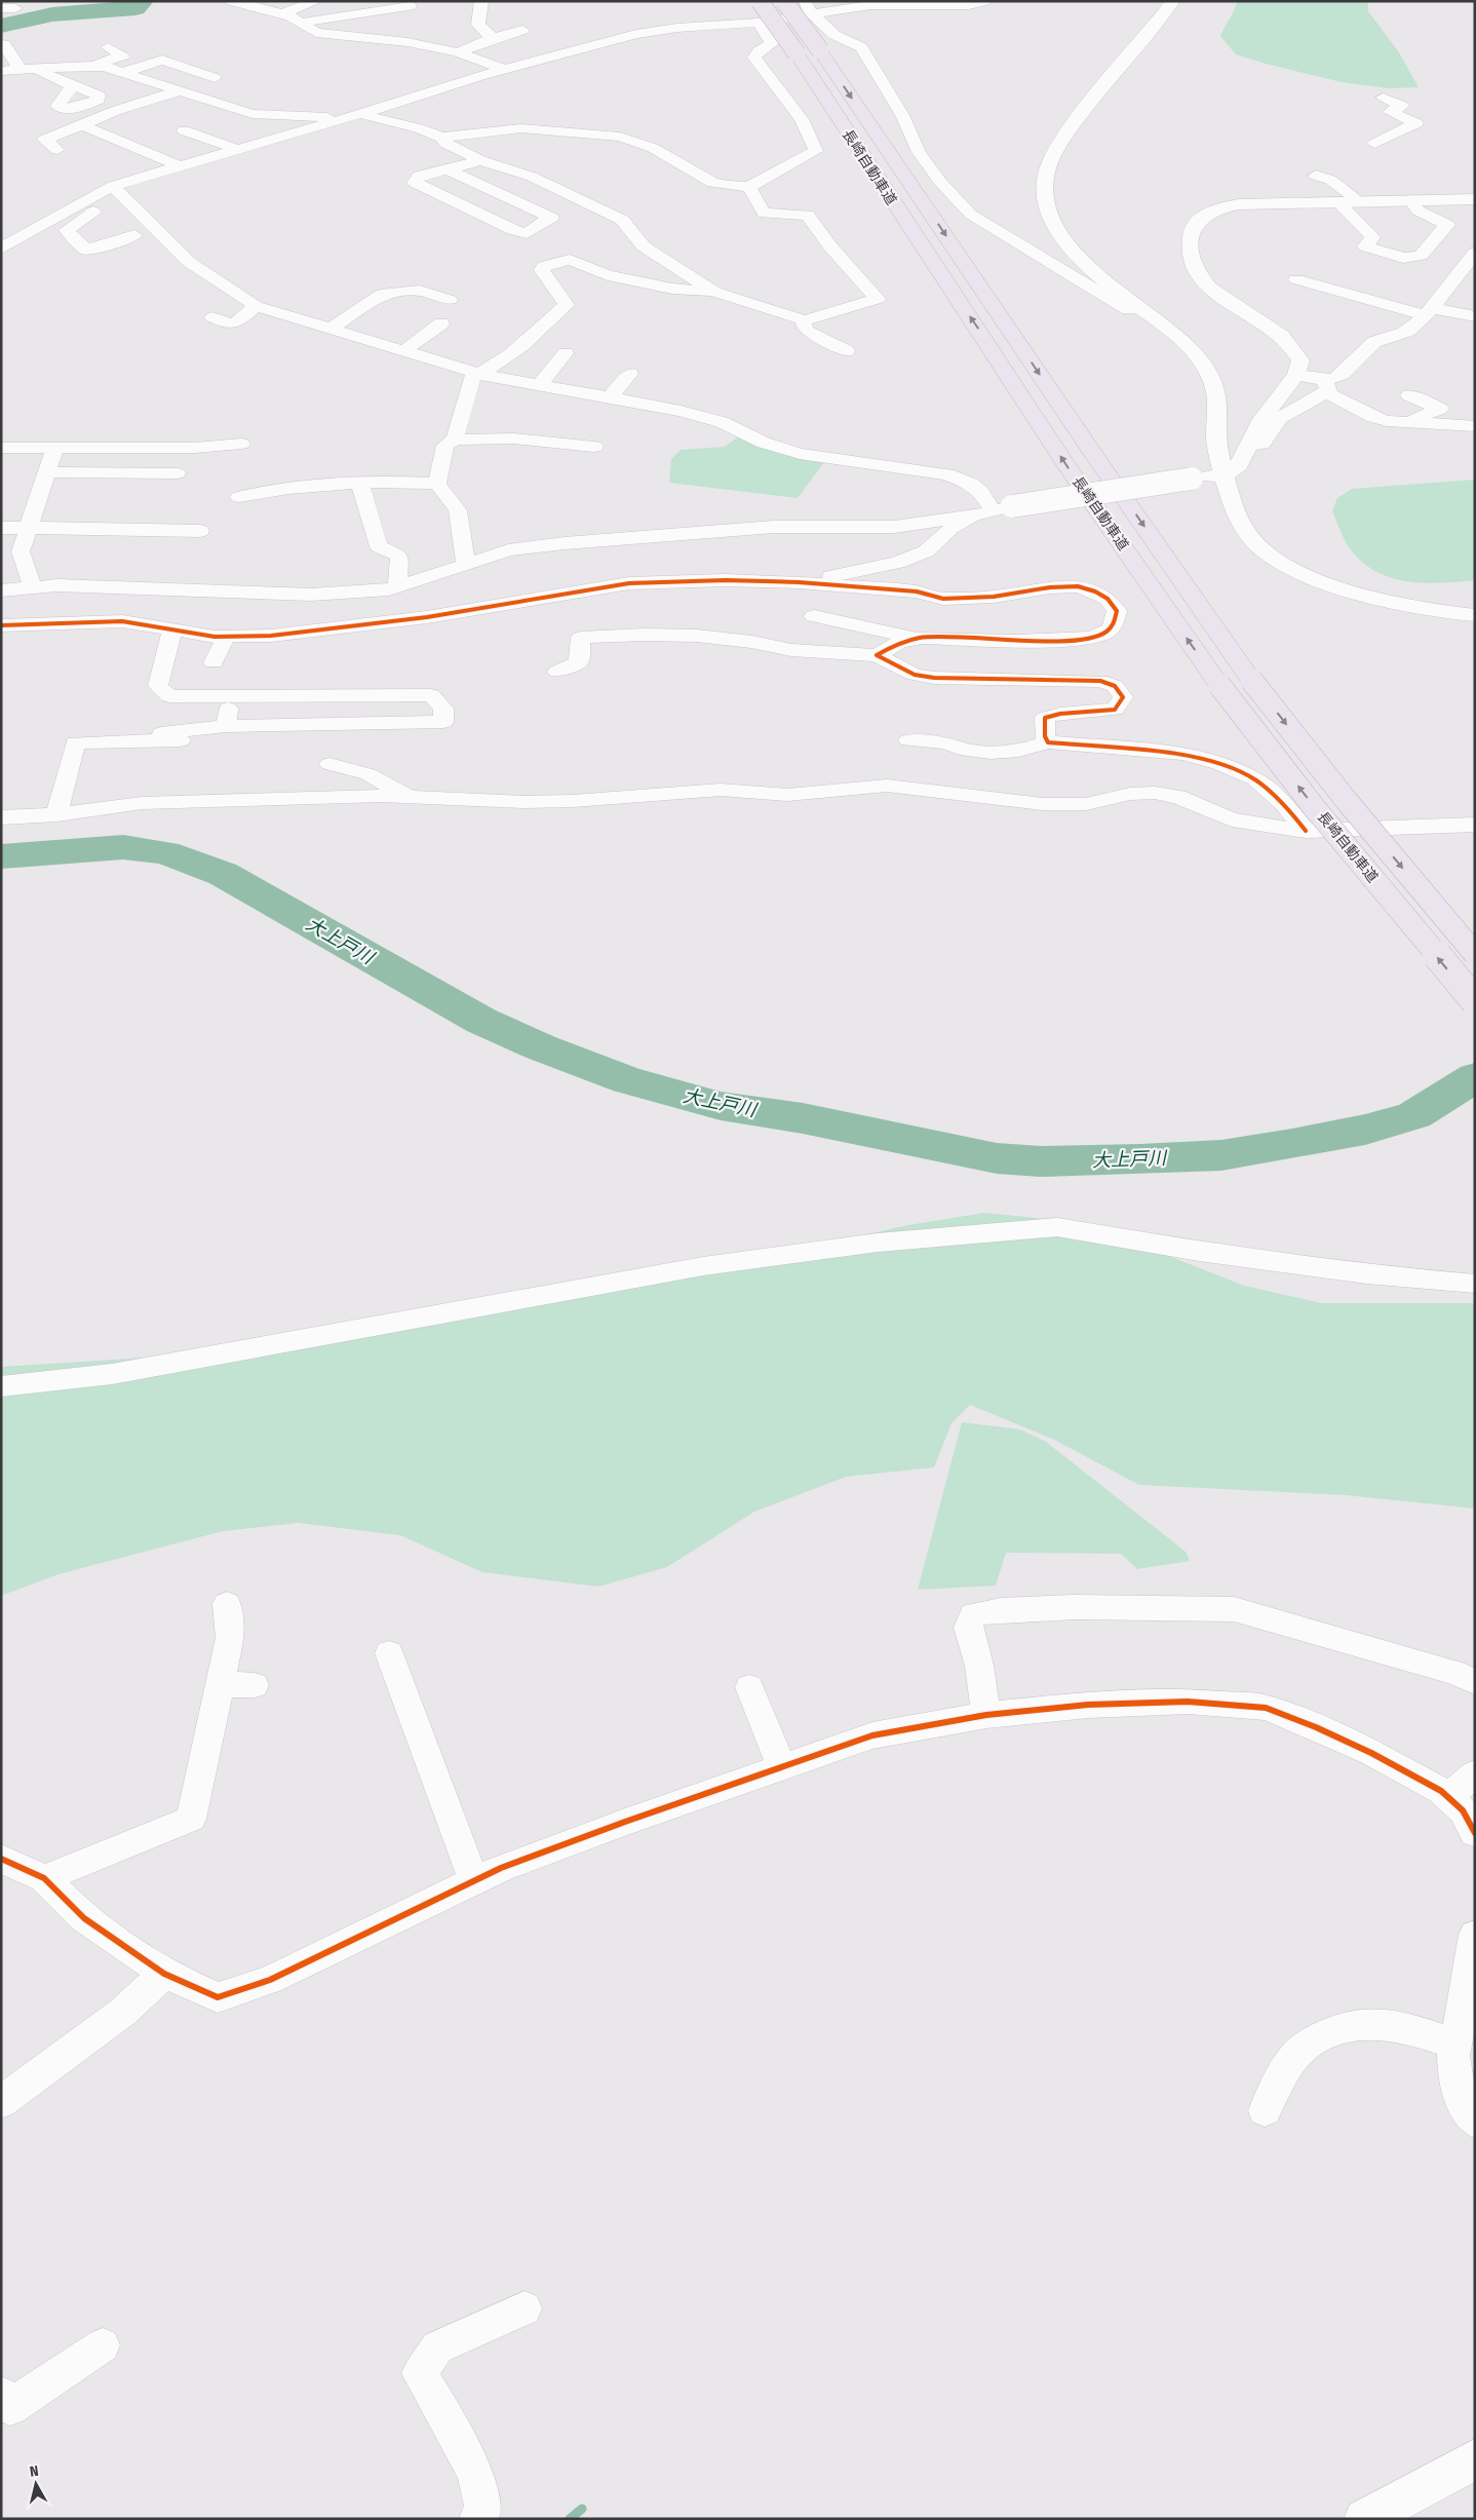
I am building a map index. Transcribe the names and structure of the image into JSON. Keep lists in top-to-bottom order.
{
  "streets": {
    "highway": ["長崎自動車道"]
  },
  "water": ["大上戸川"],
  "north": "top"
}
